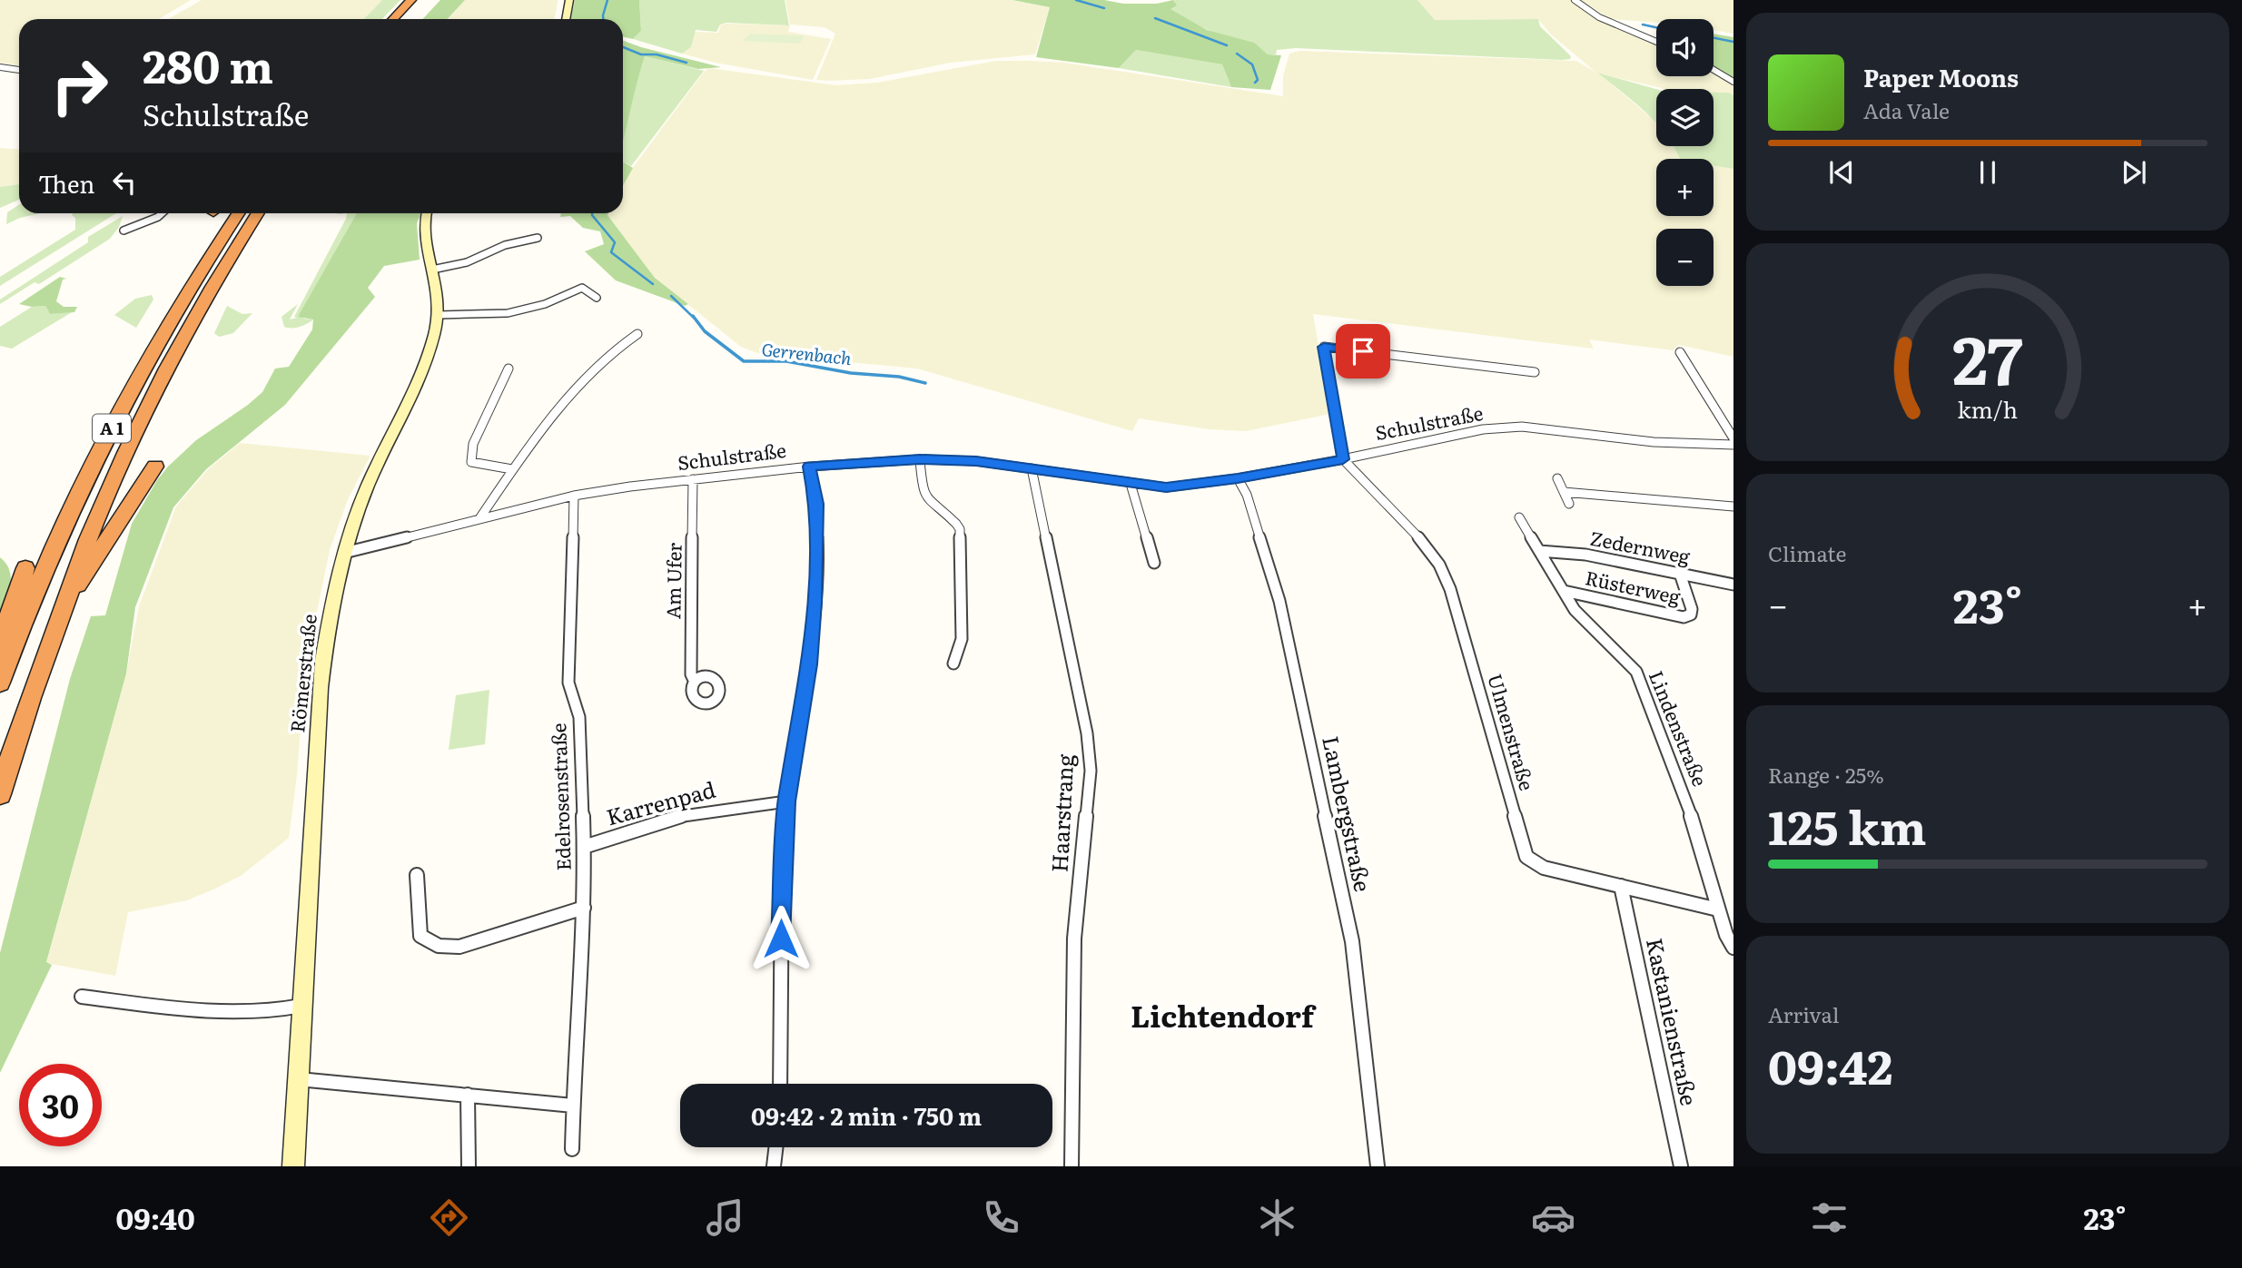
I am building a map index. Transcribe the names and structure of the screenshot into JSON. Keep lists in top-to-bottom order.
{
  "streets": {
    "highway": ["A 1"],
    "street": [
      "Schulstraße",
      "Zedernweg",
      "Am Ufer",
      "Rüsterweg",
      "Römerstraße",
      "Lindenstraße",
      "Ulmenstraße",
      "Edelrosenstraße",
      "Karrenpad",
      "Haarstrang",
      "Lambergstraße",
      "Kastanienstraße"
    ]
  },
  "crossings": [
    ["Schulstraße", "Am Ufer"],
    ["Schulstraße", "Römerstraße"],
    ["Schulstraße", "Ulmenstraße"],
    ["Schulstraße", "Edelrosenstraße"],
    ["Schulstraße", "Haarstrang"],
    ["Schulstraße", "Lambergstraße"],
    ["Zedernweg", "Rüsterweg"],
    ["Zedernweg", "Lindenstraße"],
    ["Rüsterweg", "Lindenstraße"],
    ["Lindenstraße", "Ulmenstraße"],
    ["Ulmenstraße", "Kastanienstraße"],
    ["Edelrosenstraße", "Karrenpad"]
  ],
  "districts": ["Lichtendorf"],
  "water": ["Gerrenbach"],
  "page": {
    "map_buttons": ["+", "−"],
    "turn": ["280 m", "Schulstraße"],
    "song": ["Paper Moons", "Ada Vale"],
    "then": "Then",
    "tile": [
      "Climate",
      ["Range · 25%", "125 km"],
      ["Arrival", "09:42"]
    ],
    "heat": ["−", "23°", "+"],
    "limit": "30",
    "trip": "09:42 · 2 min · 750 m",
    "tabs": ["09:40", "23°"],
    "gauge": ["27", "km/h"]
  }
}
